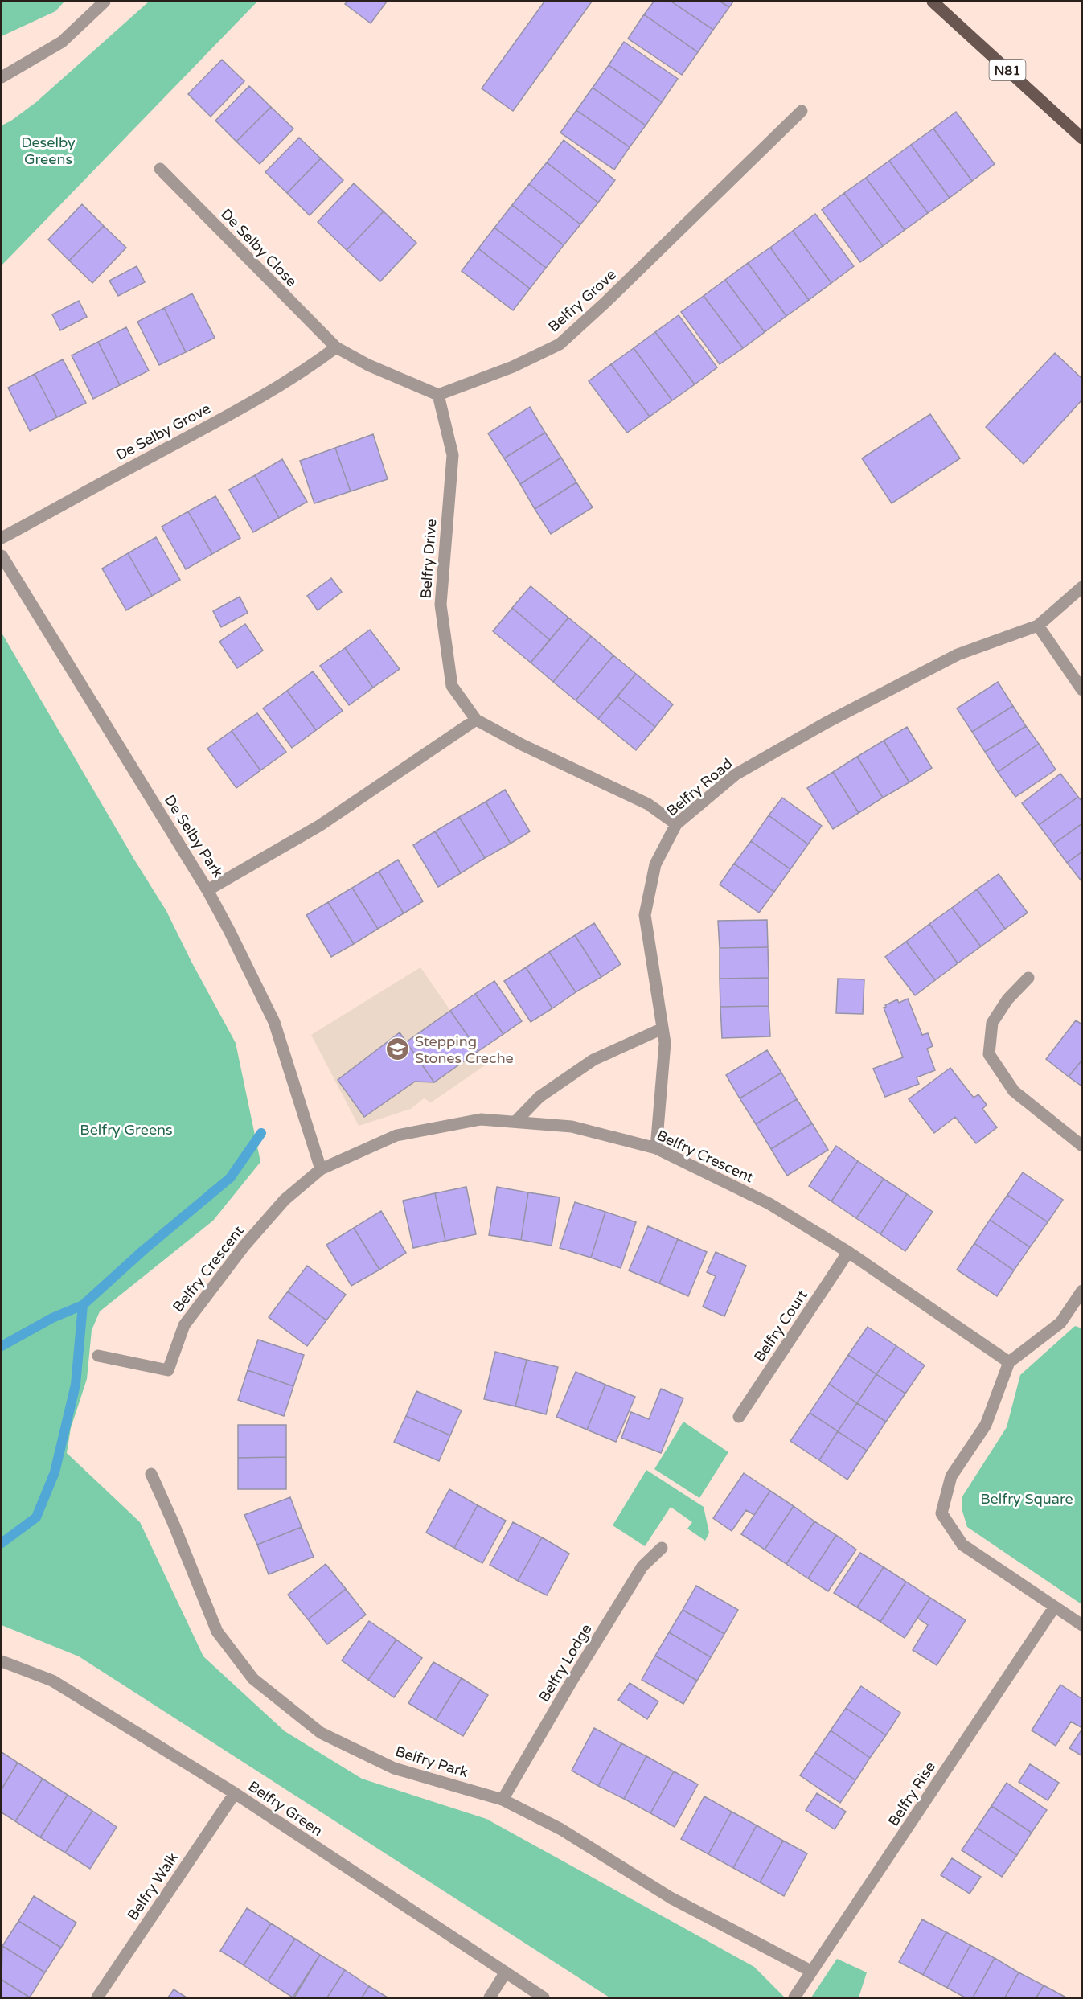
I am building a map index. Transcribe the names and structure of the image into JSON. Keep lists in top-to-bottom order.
{
  "streets": {
    "main road": ["N81"],
    "street": [
      "De Selby Close",
      "Belfry Grove",
      "De Selby Grove",
      "Belfry Drive",
      "Belfry Road",
      "De Selby Park",
      "Belfry Crescent",
      "Belfry Court",
      "Belfry Lodge",
      "Belfry Park",
      "Belfry Rise",
      "Belfry Green",
      "Belfry Walk"
    ]
  },
  "crossings": [
    ["De Selby Close", "De Selby Grove"],
    ["Belfry Grove", "Belfry Drive"],
    ["Belfry Drive", "De Selby Park"],
    ["Belfry Road", "Belfry Crescent"],
    ["Belfry Crescent", "Belfry Court"],
    ["Belfry Lodge", "Belfry Park"],
    ["Belfry Park", "Belfry Rise"],
    ["Belfry Green", "Belfry Walk"]
  ],
  "parks": ["Deselby Greens", "Belfry Greens", "Belfry Square"],
  "places": {
    "school or university": ["Stepping Stones Creche"]
  }
}
